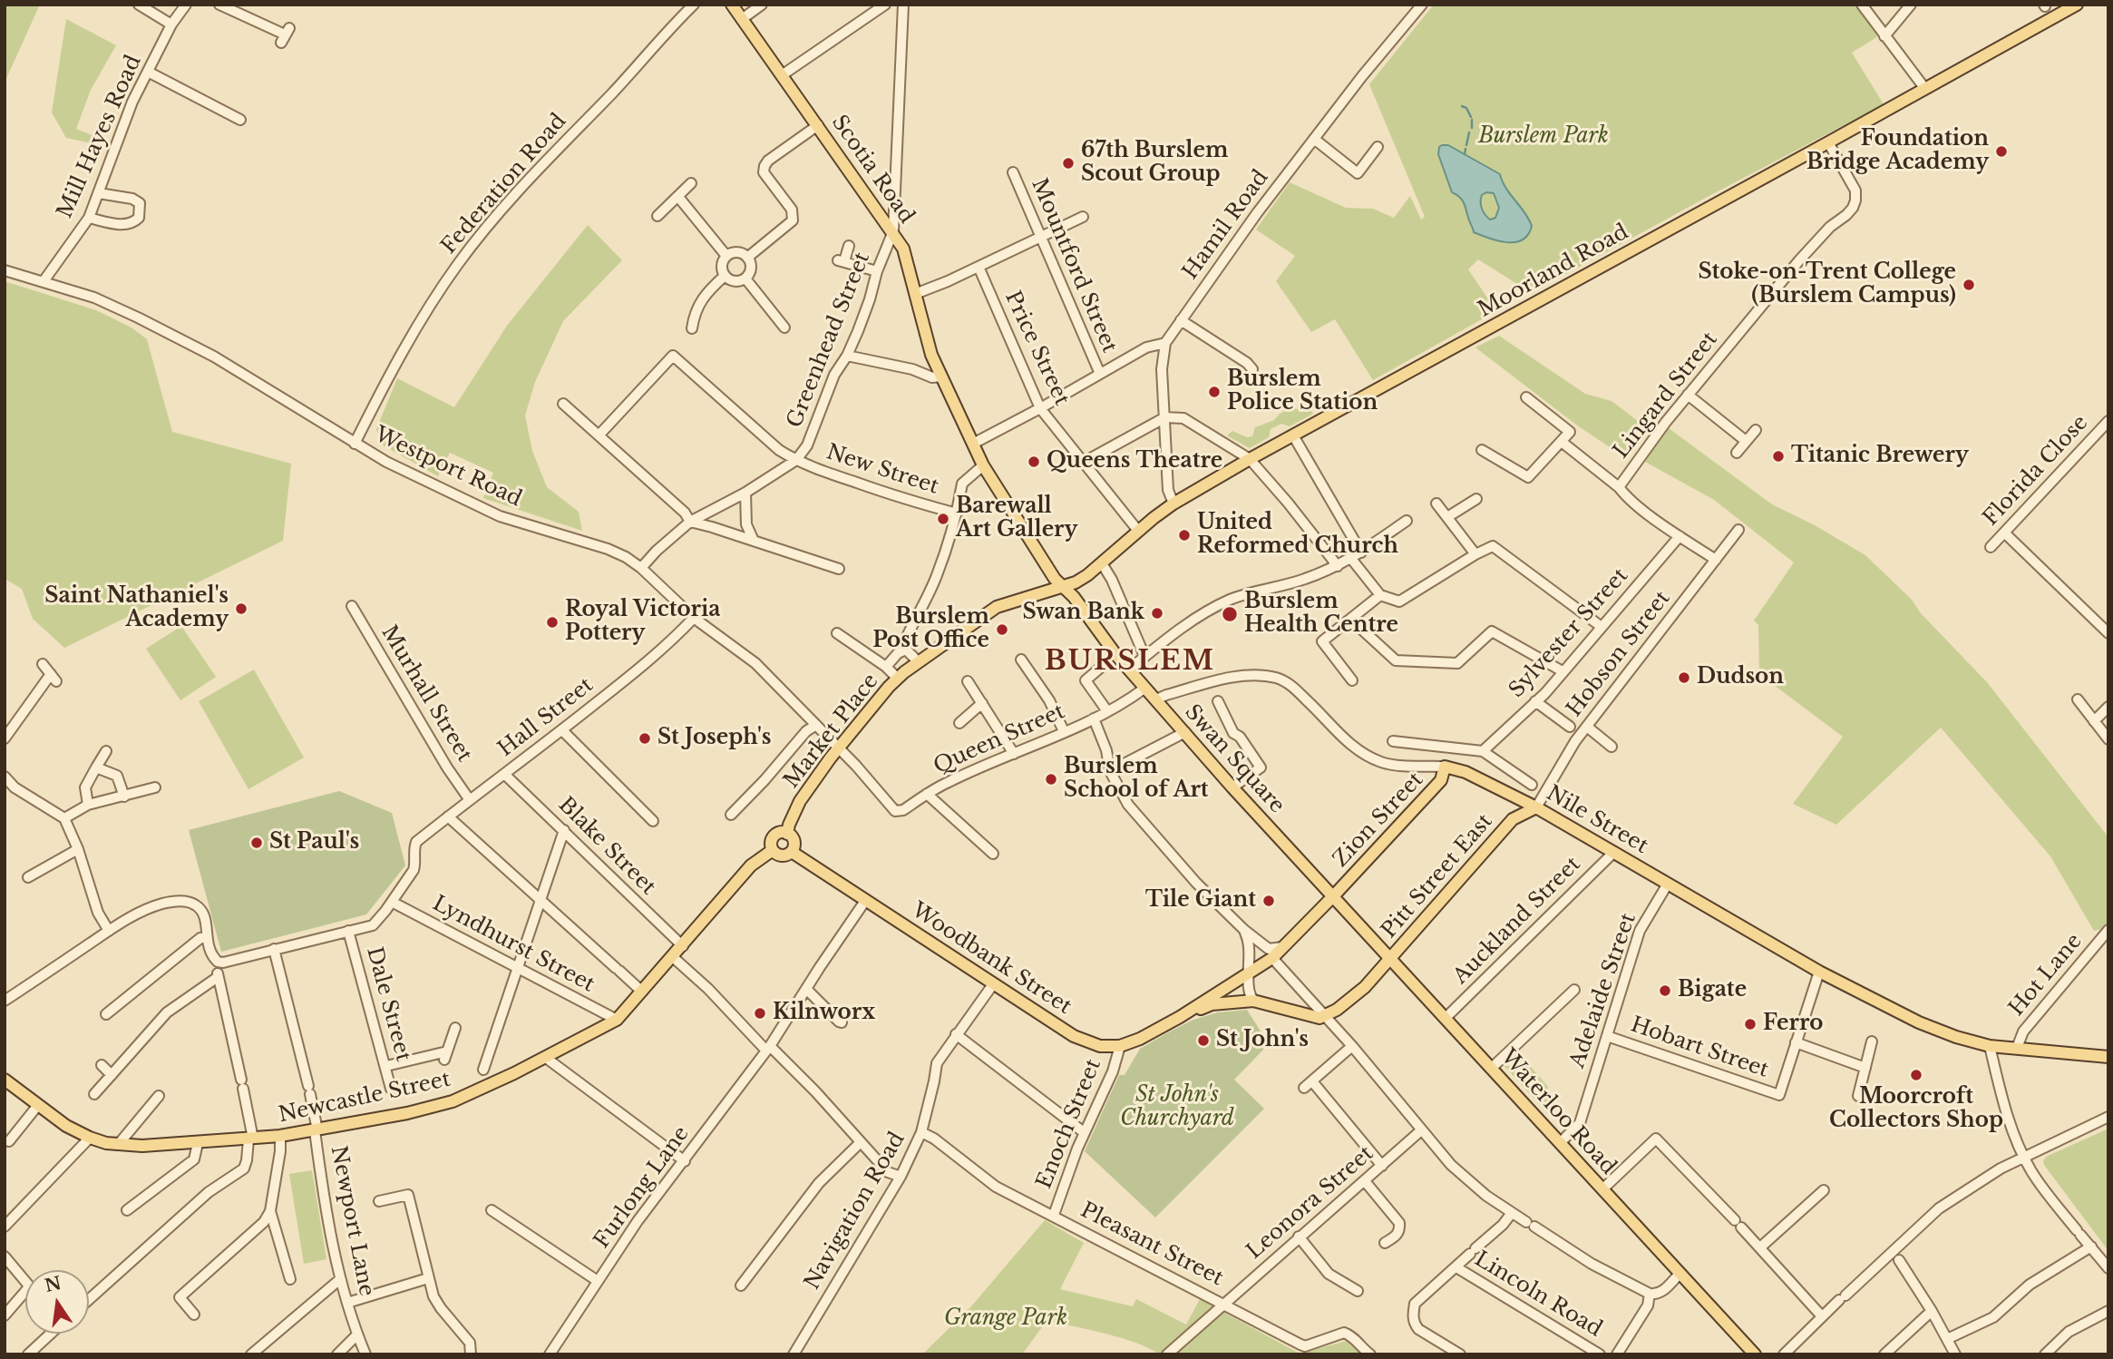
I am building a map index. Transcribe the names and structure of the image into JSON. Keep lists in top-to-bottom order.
{
  "streets": {
    "main road": [
      "Scotia Road",
      "Moorland Road",
      "Market Place",
      "Swan Square",
      "Zion Street",
      "Nile Street",
      "Pitt Street East",
      "Woodbank Street",
      "Newcastle Street",
      "Waterloo Road"
    ],
    "street": [
      "Mill Hayes Road",
      "Federation Road",
      "Hamil Road",
      "Mountford Street",
      "Greenhead Street",
      "Price Street",
      "Lingard Street",
      "Westport Road",
      "New Street",
      "Florida Close",
      "Sylvester Street",
      "Hobson Street",
      "Murhall Street",
      "Hall Street",
      "Queen Street",
      "Blake Street",
      "Auckland Street",
      "Lyndhurst Street",
      "Hot Lane",
      "Adelaide Street",
      "Dale Street",
      "Hobart Street",
      "Enoch Street",
      "Furlong Lane",
      "Leonora Street",
      "Navigation Road",
      "Newport Lane",
      "Pleasant Street",
      "Lincoln Road"
    ]
  },
  "crossings": [
    ["Mill Hayes Road", "Westport Road"],
    ["Scotia Road", "Greenhead Street"],
    ["Scotia Road", "Swan Square"],
    ["Federation Road", "Westport Road"],
    ["Hamil Road", "Moorland Road"],
    ["Moorland Road", "Price Street"],
    ["Moorland Road", "Lingard Street"],
    ["Moorland Road", "Market Place"],
    ["Moorland Road", "Swan Square"],
    ["Greenhead Street", "Westport Road"],
    ["Greenhead Street", "New Street"],
    ["Lingard Street", "Sylvester Street"],
    ["Lingard Street", "Hobson Street"],
    ["Westport Road", "Hall Street"],
    ["Westport Road", "Market Place"],
    ["Westport Road", "Queen Street"],
    ["Hobson Street", "Nile Street"],
    ["Hobson Street", "Pitt Street East"],
    ["Murhall Street", "Hall Street"],
    ["Hall Street", "Blake Street"],
    ["Hall Street", "Lyndhurst Street"],
    ["Market Place", "Swan Square"],
    ["Market Place", "Woodbank Street"],
    ["Market Place", "Newcastle Street"],
    ["Queen Street", "Swan Square"],
    ["Swan Square", "Zion Street"],
    ["Swan Square", "Nile Street"],
    ["Swan Square", "Waterloo Road"],
    ["Zion Street", "Nile Street"],
    ["Zion Street", "Waterloo Road"],
    ["Nile Street", "Pitt Street East"],
    ["Nile Street", "Auckland Street"],
    ["Nile Street", "Hot Lane"],
    ["Nile Street", "Adelaide Street"],
    ["Blake Street", "Newcastle Street"],
    ["Pitt Street East", "Waterloo Road"],
    ["Auckland Street", "Waterloo Road"],
    ["Lyndhurst Street", "Newcastle Street"],
    ["Woodbank Street", "Newcastle Street"],
    ["Woodbank Street", "Enoch Street"],
    ["Woodbank Street", "Furlong Lane"],
    ["Woodbank Street", "Navigation Road"],
    ["Adelaide Street", "Hobart Street"],
    ["Adelaide Street", "Waterloo Road"],
    ["Newcastle Street", "Newport Lane"],
    ["Enoch Street", "Pleasant Street"],
    ["Leonora Street", "Pleasant Street"],
    ["Navigation Road", "Pleasant Street"]
  ],
  "districts": ["BURSLEM"],
  "parks": ["Burslem Park", "St John's Churchyard", "Grange Park"],
  "places": [
    "Foundation Bridge Academy",
    "67th Burslem Scout Group",
    "Stoke-on-Trent College (Burslem Campus)",
    "Burslem Police Station",
    "Titanic Brewery",
    "Queens Theatre",
    "Barewall Art Gallery",
    "United Reformed Church",
    "Saint Nathaniel's Academy",
    "Swan Bank",
    "Burslem Health Centre",
    "Royal Victoria Pottery",
    "Burslem Post Office",
    "Dudson",
    "St Joseph's",
    "Burslem School of Art",
    "St Paul's",
    "Tile Giant",
    "Bigate",
    "Kilnworx",
    "Ferro",
    "St John's",
    "Moorcroft Collectors Shop"
  ],
  "north": "top"
}
